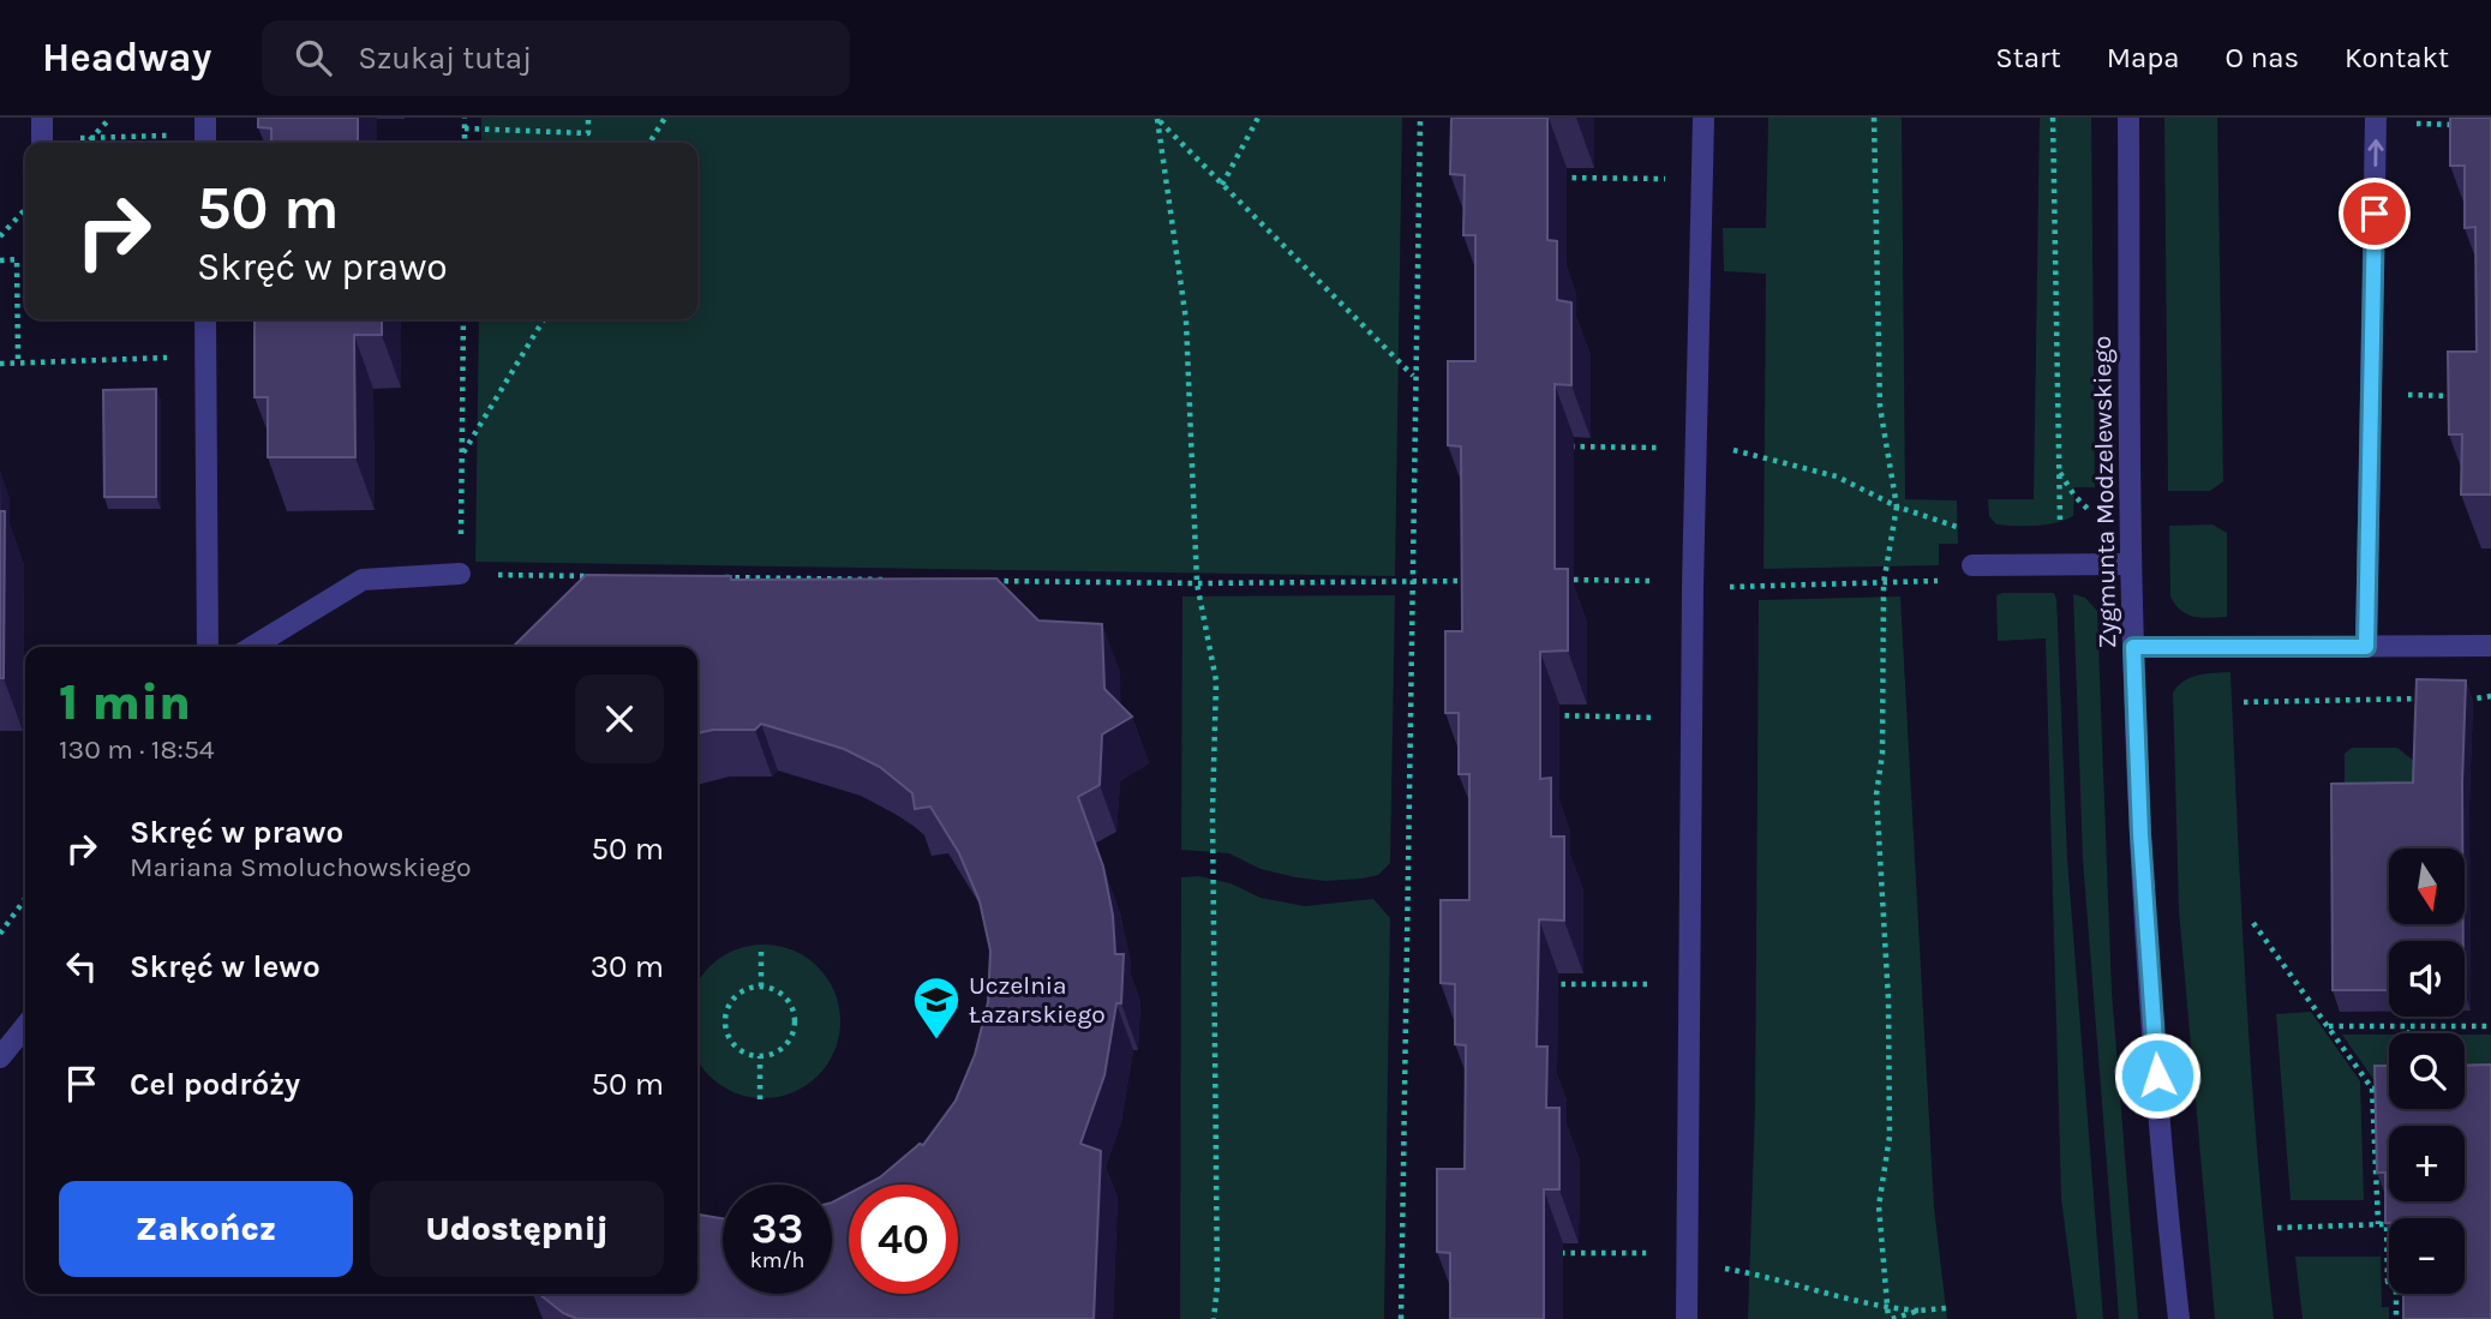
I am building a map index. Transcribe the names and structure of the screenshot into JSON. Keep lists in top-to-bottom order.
{
  "streets": {
    "street": ["Zygmunta Modzelewskiego"]
  },
  "places": {
    "school or university": ["Uczelnia Łazarskiego"]
  },
  "north": "bottom",
  "page": {
    "header": "Headway",
    "search": "Szukaj tutaj",
    "nav": [
      "Start",
      "Mapa",
      "O nas",
      "Kontakt"
    ],
    "turn": ["50 m", "Skręć w prawo"],
    "heading": ["1 min", "130 m · 18:54"],
    "list": [
      {
        "name": "Skręć w prawo",
        "note": "Mariana Smoluchowskiego",
        "value": "50 m"
      },
      {
        "name": "Skręć w lewo",
        "value": "30 m"
      },
      {
        "name": "Cel podróży",
        "value": "50 m"
      }
    ],
    "map_buttons": ["+", "−"],
    "buttons": ["Zakończ", "Udostępnij"],
    "speed": "33 km/h",
    "limit": "40"
  }
}
